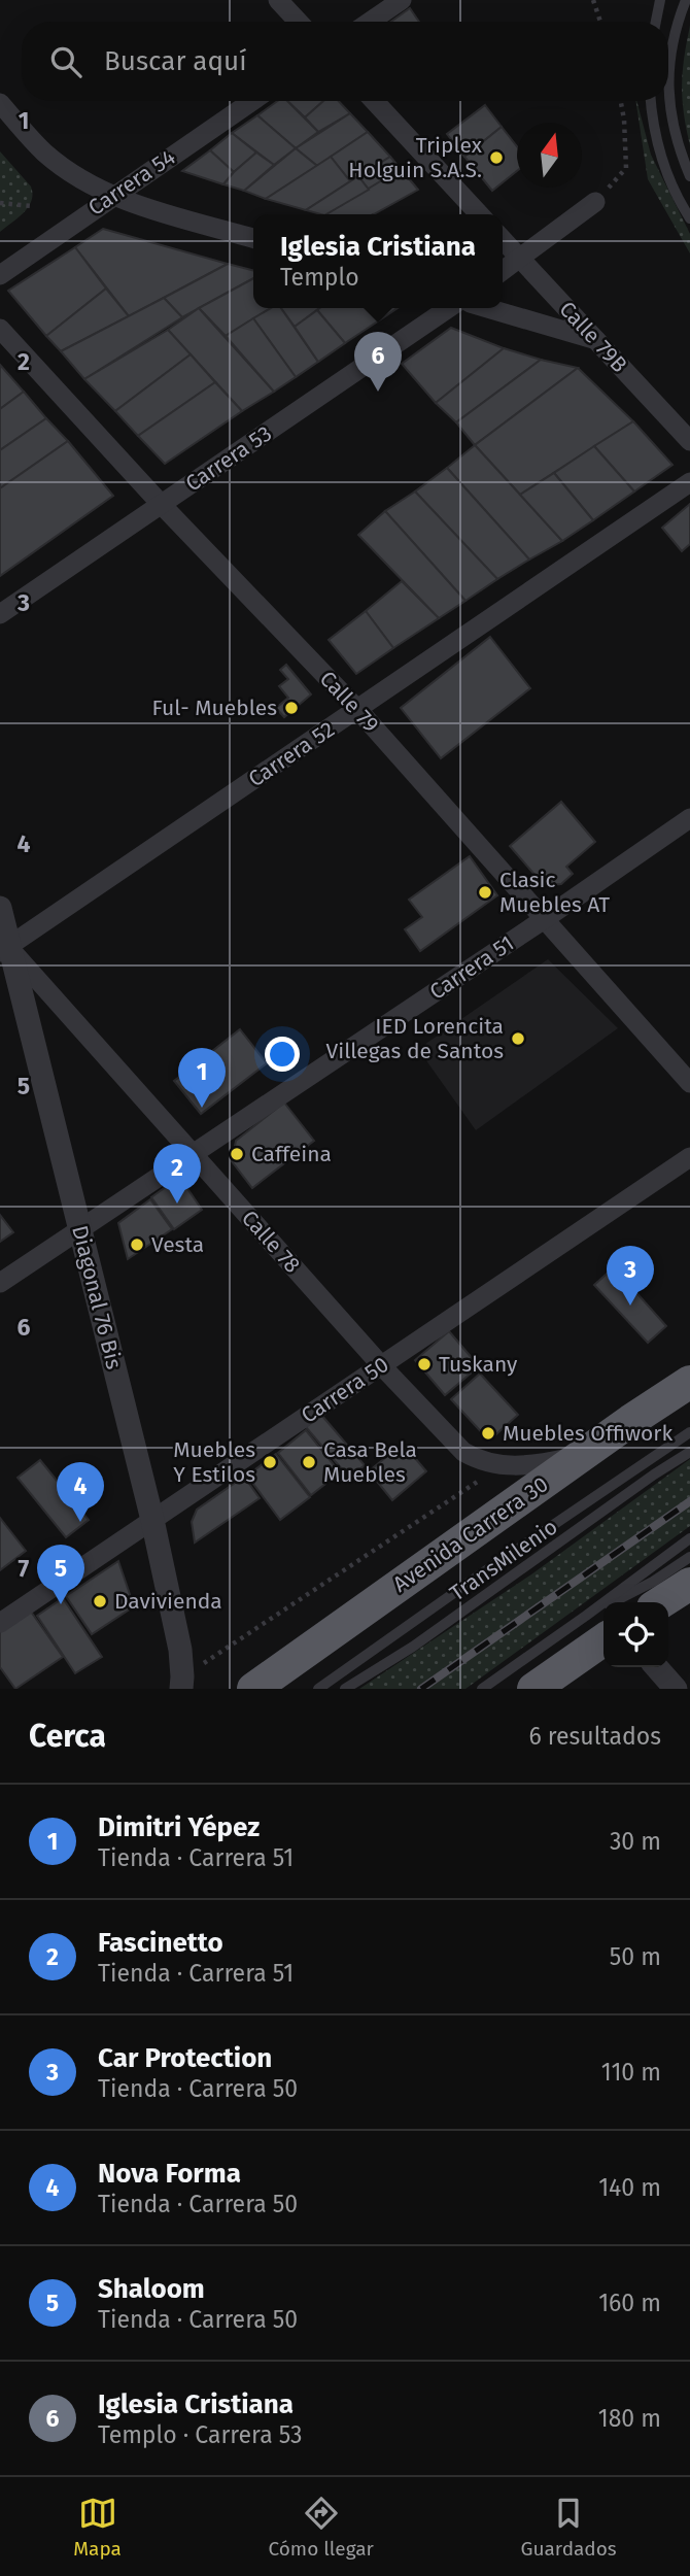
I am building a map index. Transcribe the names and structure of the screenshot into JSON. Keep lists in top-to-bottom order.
{
  "streets": {
    "highway": ["Avenida Carrera 30"],
    "street": [
      "Carrera 54",
      "Calle 79B",
      "Carrera 53",
      "Calle 79",
      "Carrera 52",
      "Carrera 51",
      "Calle 78",
      "Diagonal 76 Bis",
      "Carrera 50"
    ],
    "lane": ["TransMilenio"]
  },
  "crossings": [
    ["Carrera 53", "Calle 79"],
    ["Calle 79", "Carrera 52"],
    ["Calle 79", "Carrera 51"],
    ["Carrera 52", "Calle 78"],
    ["Carrera 52", "Diagonal 76 Bis"],
    ["Carrera 51", "Calle 78"],
    ["Carrera 51", "Diagonal 76 Bis"],
    ["Calle 78", "Diagonal 76 Bis"],
    ["Calle 78", "Carrera 50"],
    ["Calle 78", "Avenida Carrera 30"],
    ["Diagonal 76 Bis", "Carrera 50"]
  ],
  "places": [
    "Triplex Holguin S.A.S.",
    "Ful- Muebles",
    "Clasic Muebles AT",
    "IED Lorencita Villegas de Santos",
    "Caffeina",
    "Vesta",
    "Tuskany",
    "Muebles Offiwork",
    "Muebles Y Estilos",
    "Casa Bela Muebles",
    "Davivienda"
  ],
  "north": "top",
  "page": {
    "search": "Buscar aquí",
    "popup": ["Iglesia Cristiana", "Templo"],
    "pins": [
      "6",
      "1",
      "2",
      "3",
      "4",
      "5"
    ],
    "heading": ["Cerca", "6 resultados"],
    "list": [
      {
        "mark": "1",
        "name": "Dimitri Yépez",
        "note": "Tienda · Carrera 51",
        "value": "30 m"
      },
      {
        "mark": "2",
        "name": "Fascinetto",
        "note": "Tienda · Carrera 51",
        "value": "50 m"
      },
      {
        "mark": "3",
        "name": "Car Protection",
        "note": "Tienda · Carrera 50",
        "value": "110 m"
      },
      {
        "mark": "4",
        "name": "Nova Forma",
        "note": "Tienda · Carrera 50",
        "value": "140 m"
      },
      {
        "mark": "5",
        "name": "Shaloom",
        "note": "Tienda · Carrera 50",
        "value": "160 m"
      },
      {
        "mark": "6",
        "name": "Iglesia Cristiana",
        "note": "Templo · Carrera 53",
        "value": "180 m"
      }
    ],
    "nav": ["Mapa", "Cómo llegar", "Guardados"]
  },
  "grid": {
    "rows": [
      "1",
      "2",
      "3",
      "4",
      "5",
      "6",
      "7"
    ]
  }
}
